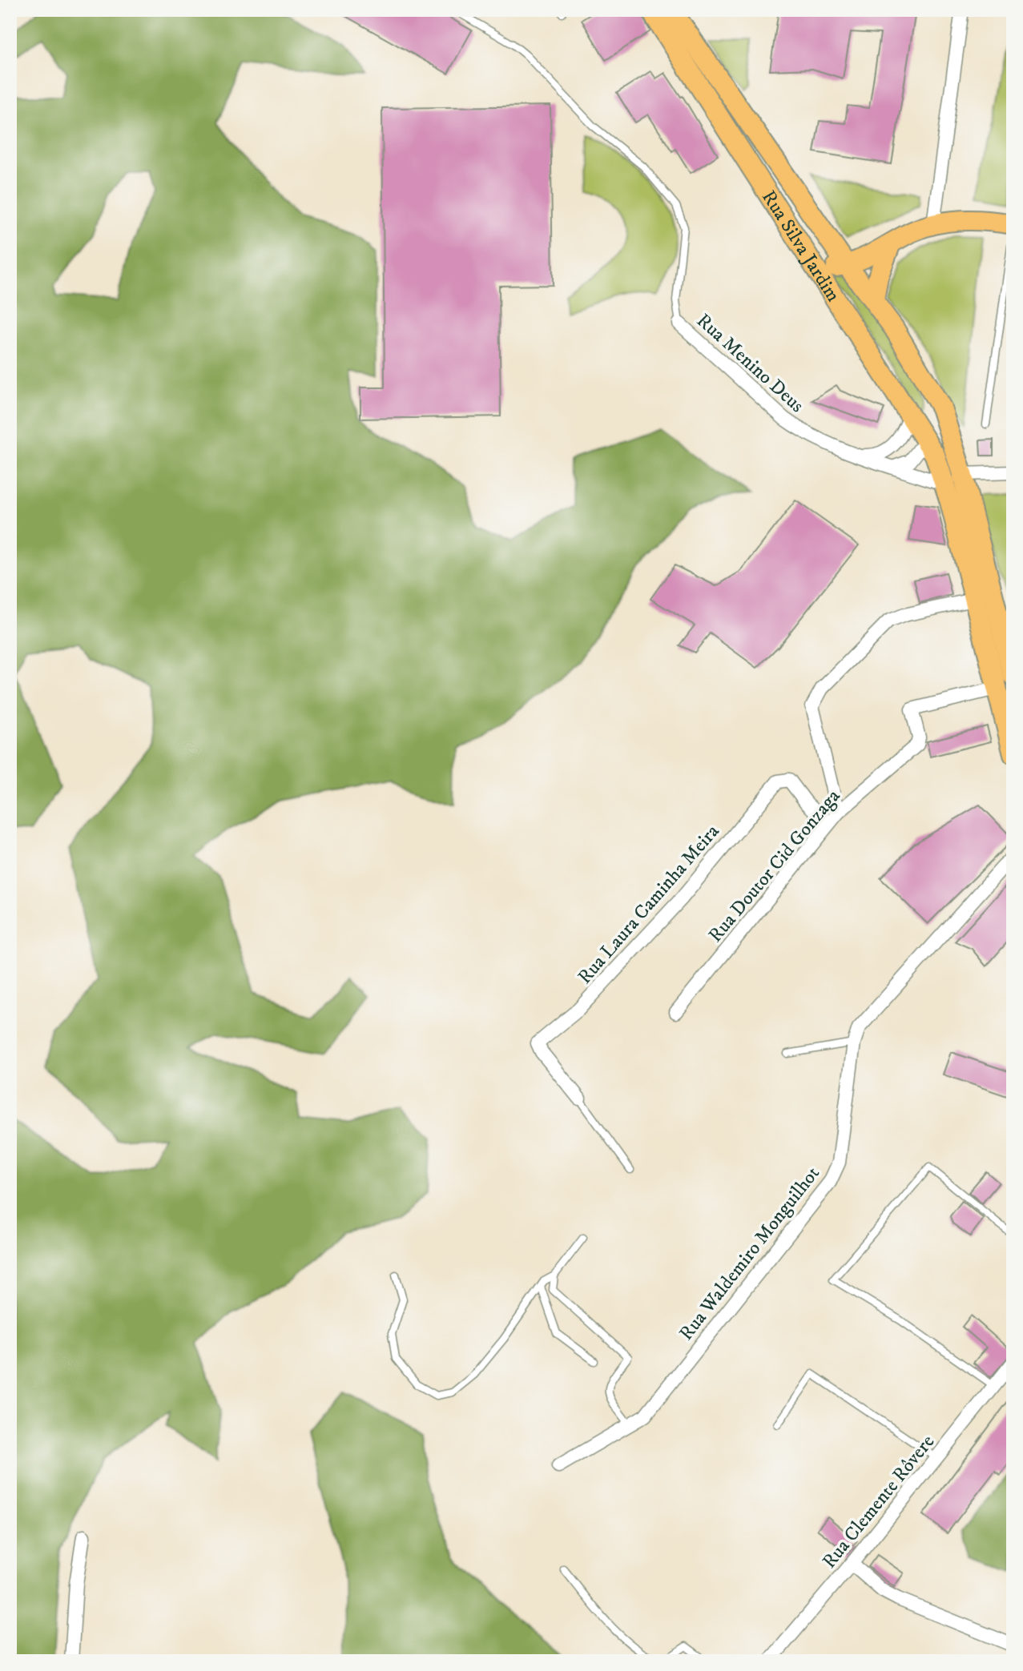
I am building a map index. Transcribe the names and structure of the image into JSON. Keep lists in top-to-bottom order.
{
  "streets": {
    "main road": ["Rua Silva Jardim"],
    "street": [
      "Rua Menino Deus",
      "Rua Doutor Cid Gonzaga",
      "Rua Laura Caminha Meira",
      "Rua Waldemiro Monguilhot",
      "Rua Clemente Rôvere"
    ]
  },
  "crossings": [
    ["Rua Silva Jardim", "Rua Menino Deus"],
    ["Rua Silva Jardim", "Rua Doutor Cid Gonzaga"],
    ["Rua Doutor Cid Gonzaga", "Rua Laura Caminha Meira"]
  ]
}
